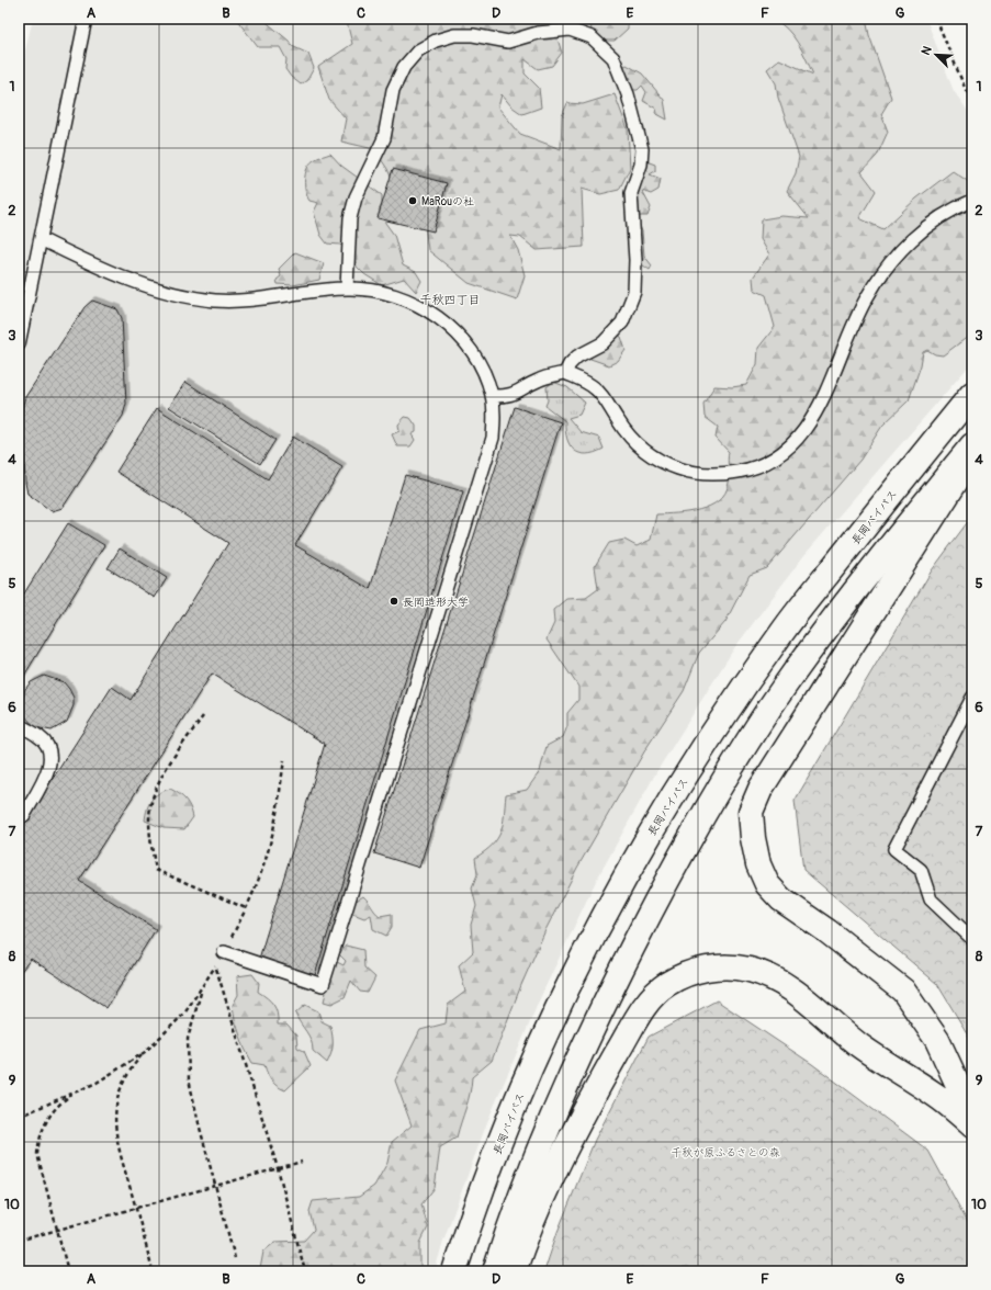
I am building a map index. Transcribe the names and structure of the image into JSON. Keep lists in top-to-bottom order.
{
  "streets": {
    "main road": ["長岡バイパス"]
  },
  "districts": ["千秋四丁目"],
  "parks": ["千秋が原ふるさとの森"],
  "places": ["MaRouの杜", "長岡造形大学"],
  "north": "top left",
  "grid": {
    "columns": [
      "A",
      "B",
      "C",
      "D",
      "E",
      "F",
      "G"
    ],
    "rows": [
      "1",
      "2",
      "3",
      "4",
      "5",
      "6",
      "7",
      "8",
      "9",
      "10"
    ]
  }
}
